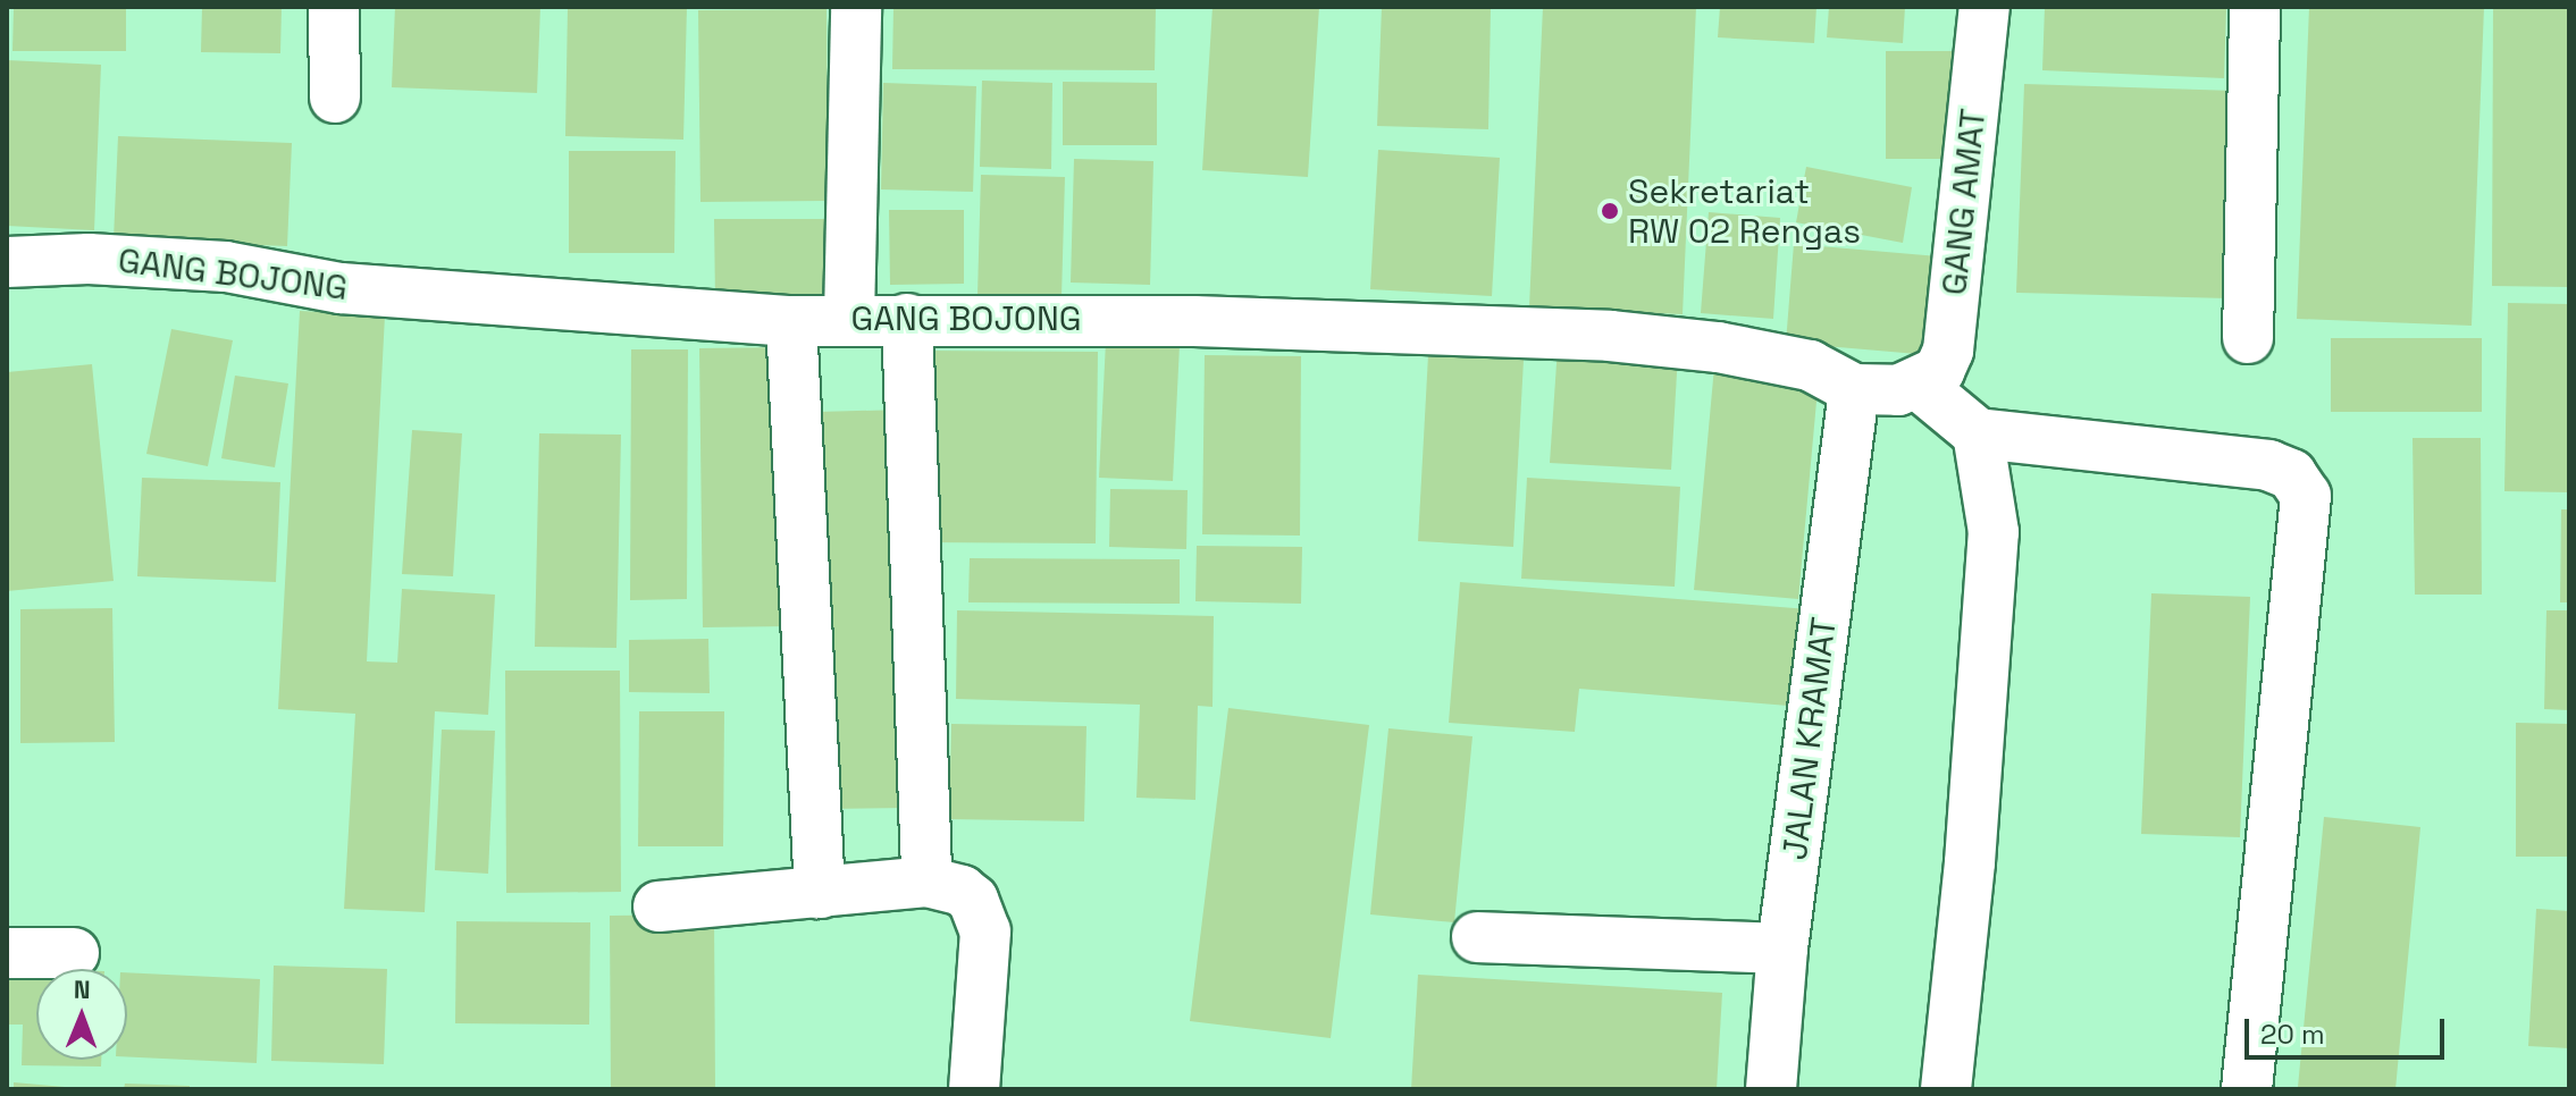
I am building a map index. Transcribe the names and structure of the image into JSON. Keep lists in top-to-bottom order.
{
  "streets": {
    "street": ["GANG AMAT", "GANG BOJONG", "JALAN KRAMAT"]
  },
  "crossings": [
    ["GANG AMAT", "GANG BOJONG"],
    ["GANG BOJONG", "JALAN KRAMAT"]
  ],
  "places": ["Sekretariat RW 02 Rengas"],
  "scale_bar": "20 m",
  "north": "top"
}
